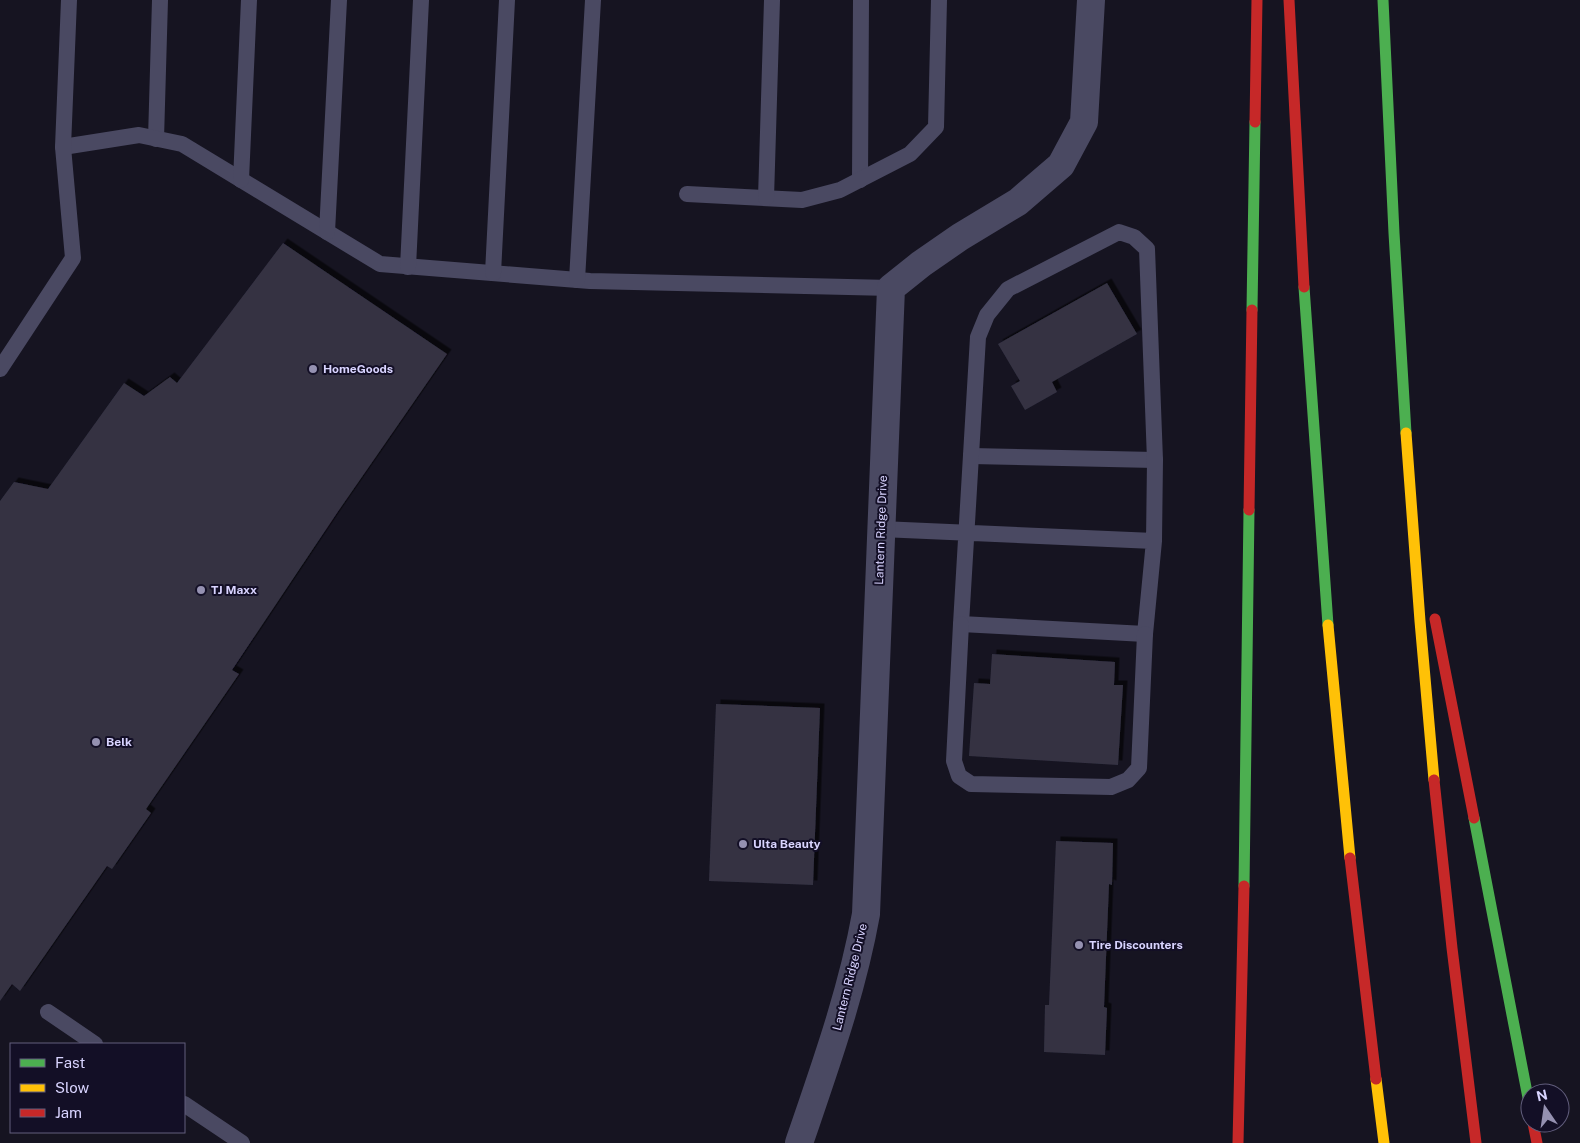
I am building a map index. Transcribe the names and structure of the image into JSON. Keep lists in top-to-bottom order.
{
  "streets": {
    "street": ["Lantern Ridge Drive"]
  },
  "places": [
    "HomeGoods",
    "TJ Maxx",
    "Belk",
    "Ulta Beauty",
    "Tire Discounters"
  ],
  "legend": ["Fast", "Slow", "Jam"],
  "north": "top"
}
